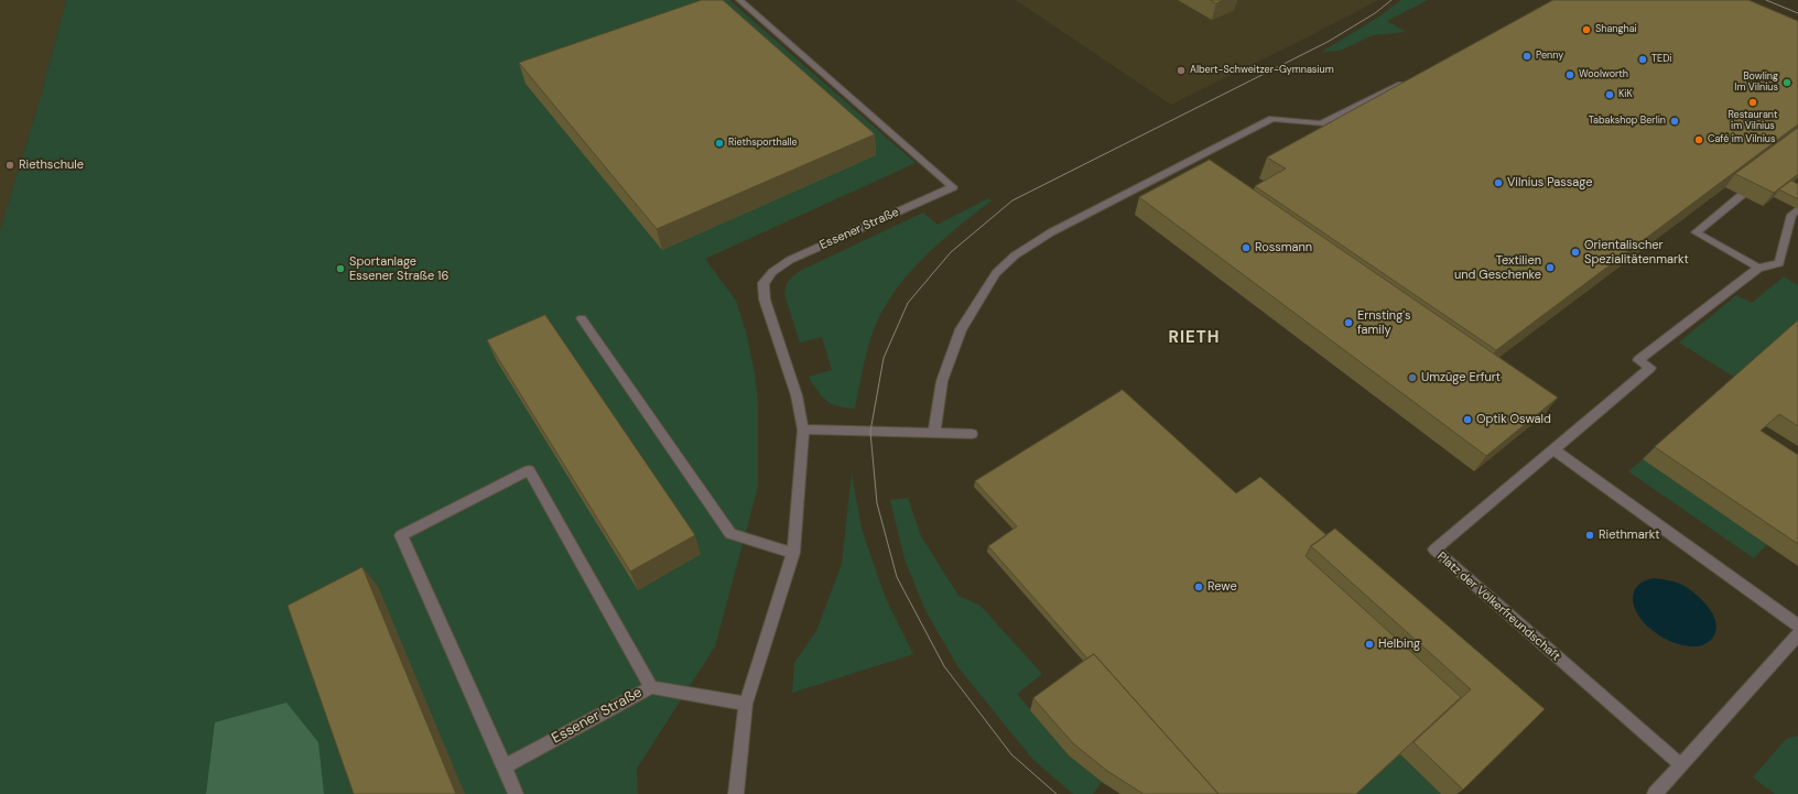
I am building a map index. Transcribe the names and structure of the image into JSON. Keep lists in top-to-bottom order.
{
  "streets": {
    "street": ["Essener Straße", "Platz der Völkerfreundschaft"]
  },
  "districts": ["RIETH"],
  "places": [
    "Shanghai",
    "Penny",
    "TEDi",
    "Albert-Schweitzer-Gymnasium",
    "Woolworth",
    "Bowling Im Vilnius",
    "KiK",
    "Restaurant im Vilnius",
    "Tabakshop Berlin",
    "Café im Vilnius",
    "Riethsporthalle",
    "Riethschule",
    "Vilnius Passage",
    "Rossmann",
    "Orientalischer Spezialitätenmarkt",
    "Textilien und Geschenke",
    "Sportanlage Essener Straße 16",
    "Ernsting's family",
    "Umzüge Erfurt",
    "Optik Oswald",
    "Riethmarkt",
    "Rewe",
    "Helbing"
  ]
}
